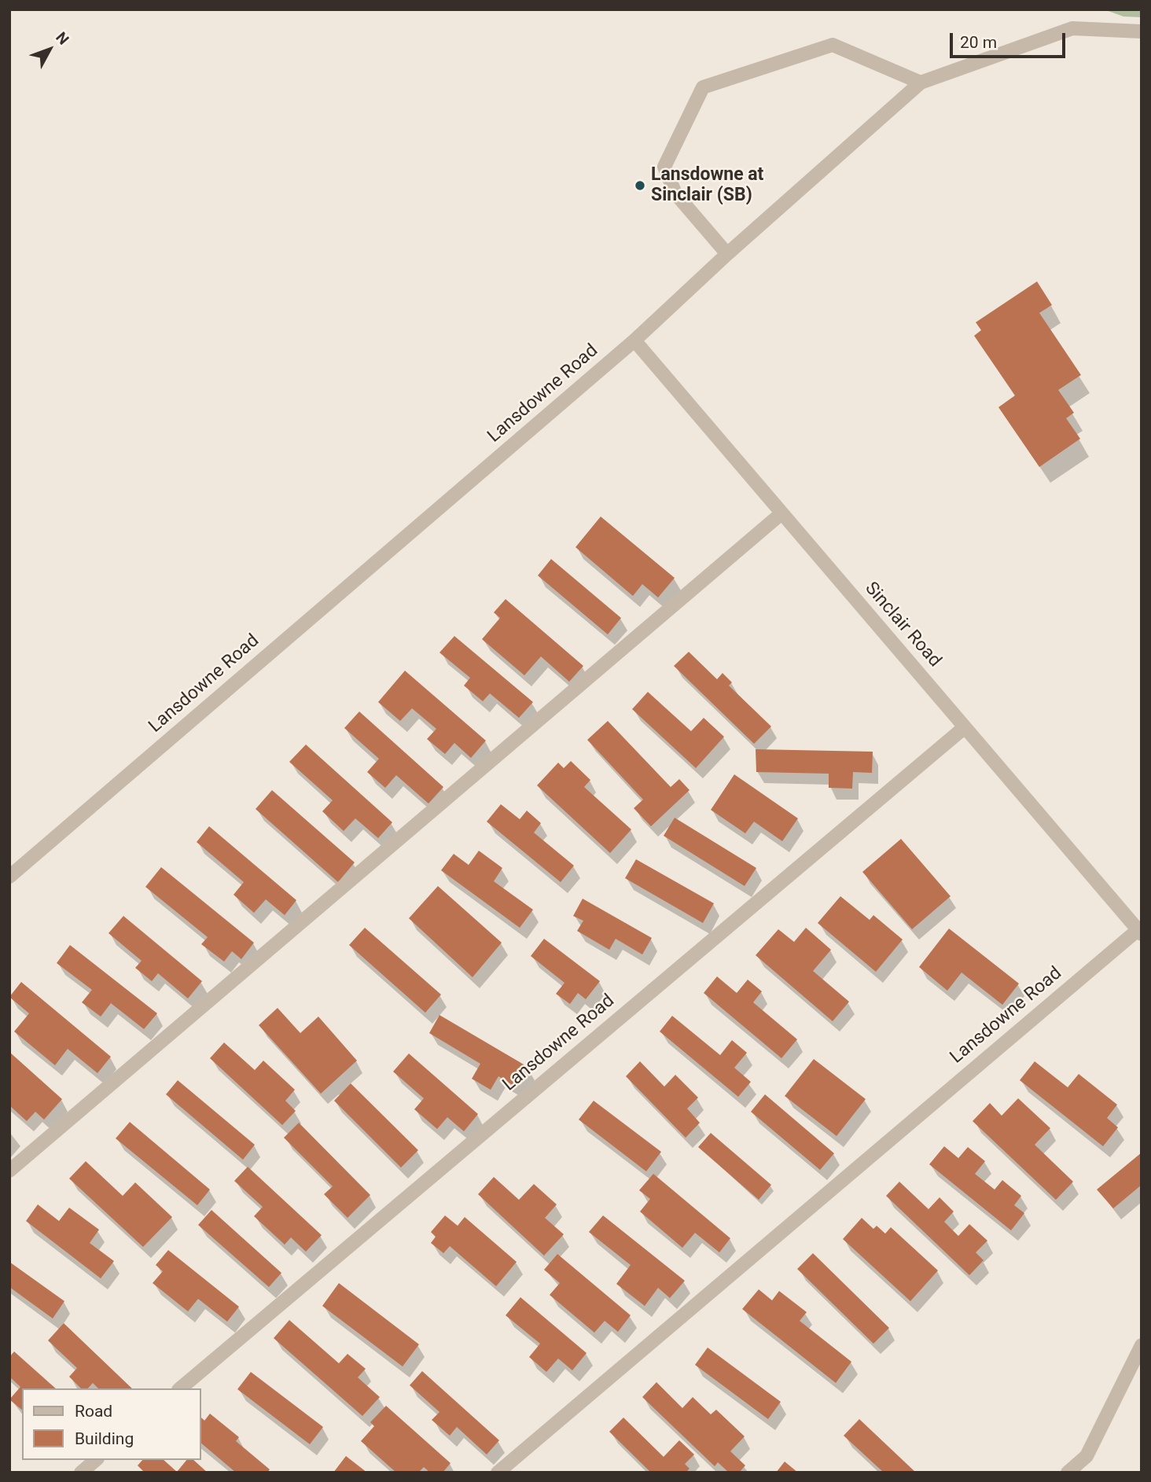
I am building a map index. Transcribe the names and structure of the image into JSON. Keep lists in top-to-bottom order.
{
  "streets": {
    "street": ["Lansdowne Road", "Sinclair Road"]
  },
  "crossings": [
    ["Lansdowne Road", "Sinclair Road"]
  ],
  "places": ["Lansdowne at Sinclair (SB)"],
  "legend": ["Road", "Building"],
  "scale_bar": "20 m",
  "north": "top right"
}
